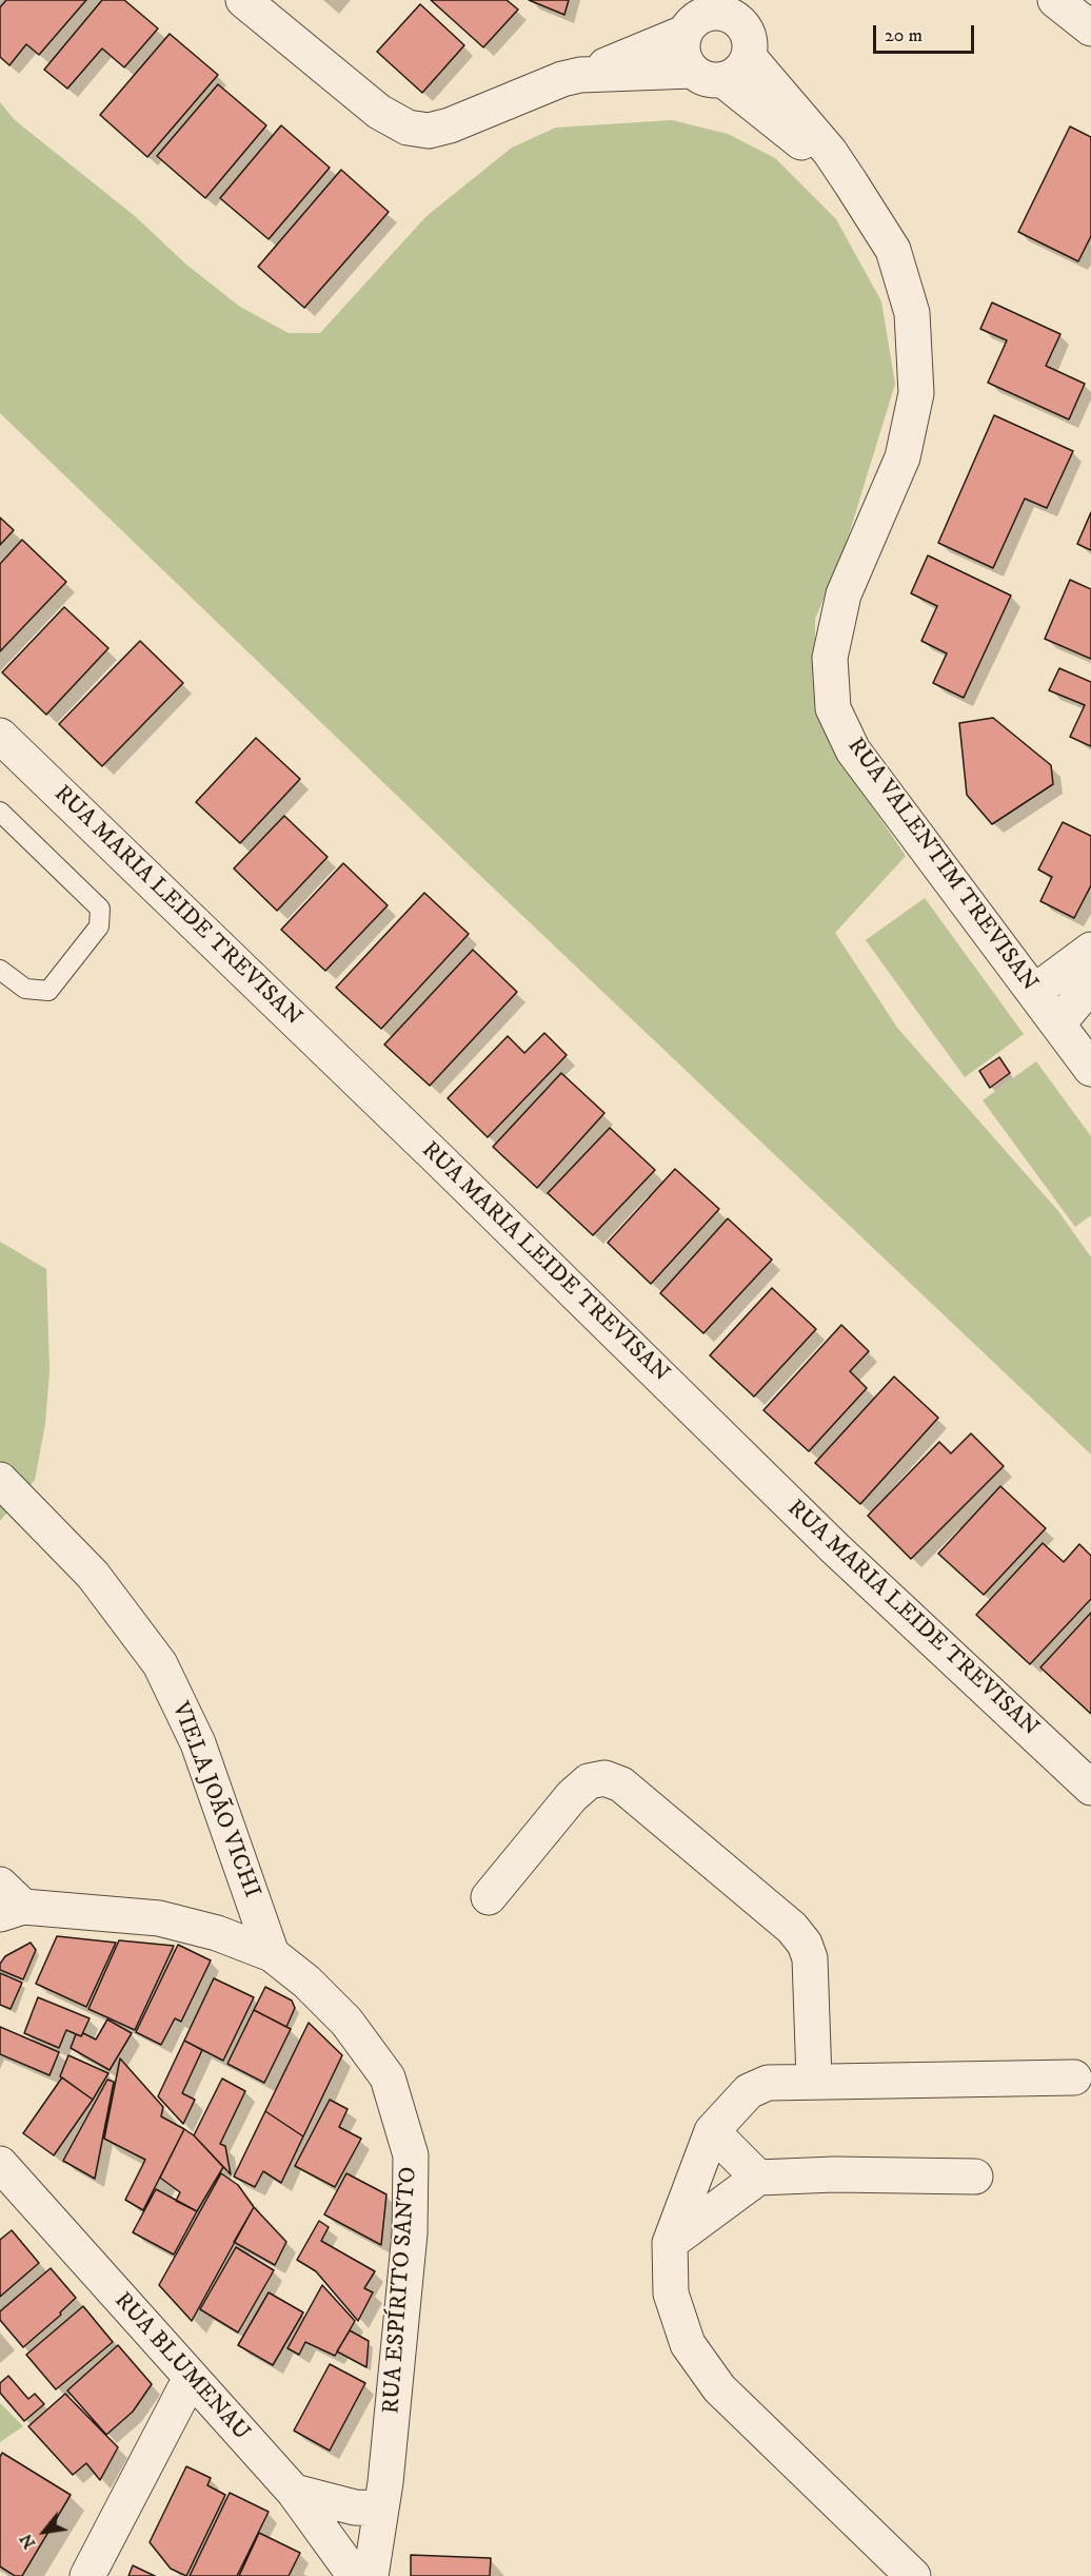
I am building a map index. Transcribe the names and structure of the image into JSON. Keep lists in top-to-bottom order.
{
  "streets": {
    "street": [
      "RUA VALENTIM TREVISAN",
      "RUA MARIA LEIDE TREVISAN",
      "VIELA JOÃO VICHI",
      "RUA ESPÍRITO SANTO",
      "RUA BLUMENAU"
    ]
  },
  "crossings": [
    ["VIELA JOÃO VICHI", "RUA ESPÍRITO SANTO"]
  ],
  "scale_bar": "20 m",
  "north": "bottom left"
}
